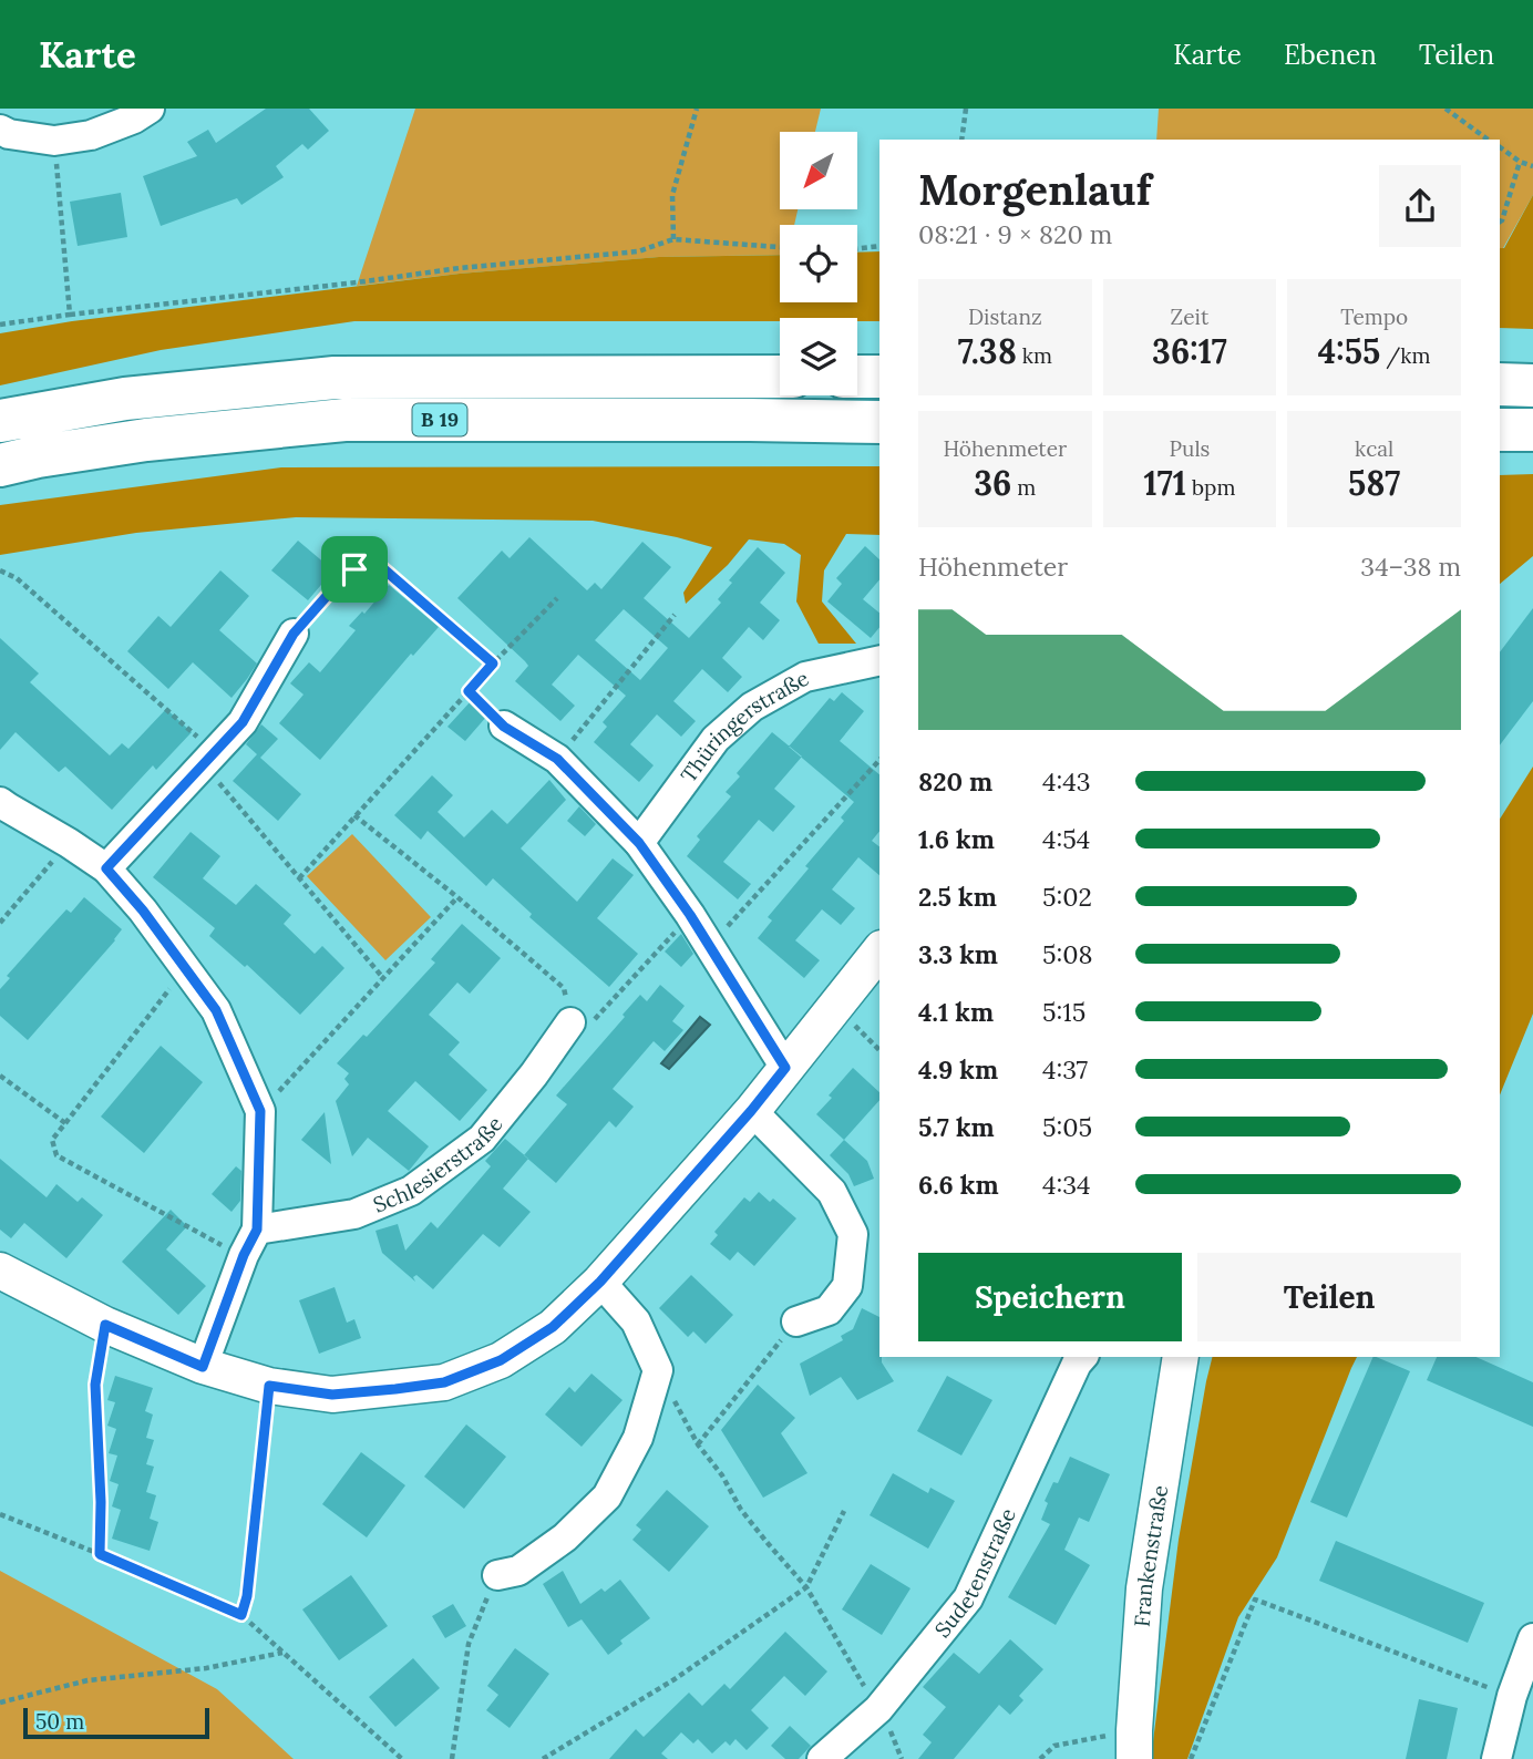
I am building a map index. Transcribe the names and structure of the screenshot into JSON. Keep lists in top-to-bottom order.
{
  "streets": {
    "highway": ["B 19"],
    "street": [
      "Thüringerstraße",
      "Schlesierstraße",
      "Frankenstraße",
      "Sudetenstraße"
    ]
  },
  "scale_bar": "50 m",
  "north": "bottom left",
  "page": {
    "header": "Karte",
    "nav": ["Karte", "Ebenen", "Teilen"],
    "heading": ["Morgenlauf", "08:21 · 9 × 820 m"],
    "stats": [
      ["Distanz", "7.38 km"],
      ["Zeit", "36:17"],
      ["Tempo", "4:55 /km"],
      ["Höhenmeter", "36 m"],
      ["Puls", "171 bpm"],
      ["kcal", "587"]
    ],
    "chart": ["Höhenmeter", "34–38 m"],
    "list": [
      {
        "name": "820 m",
        "note": "4:43"
      },
      {
        "name": "1.6 km",
        "note": "4:54"
      },
      {
        "name": "2.5 km",
        "note": "5:02"
      },
      {
        "name": "3.3 km",
        "note": "5:08"
      },
      {
        "name": "4.1 km",
        "note": "5:15"
      },
      {
        "name": "4.9 km",
        "note": "4:37"
      },
      {
        "name": "5.7 km",
        "note": "5:05"
      },
      {
        "name": "6.6 km",
        "note": "4:34"
      }
    ],
    "buttons": ["Speichern", "Teilen"],
    "scale": "50 m"
  }
}
